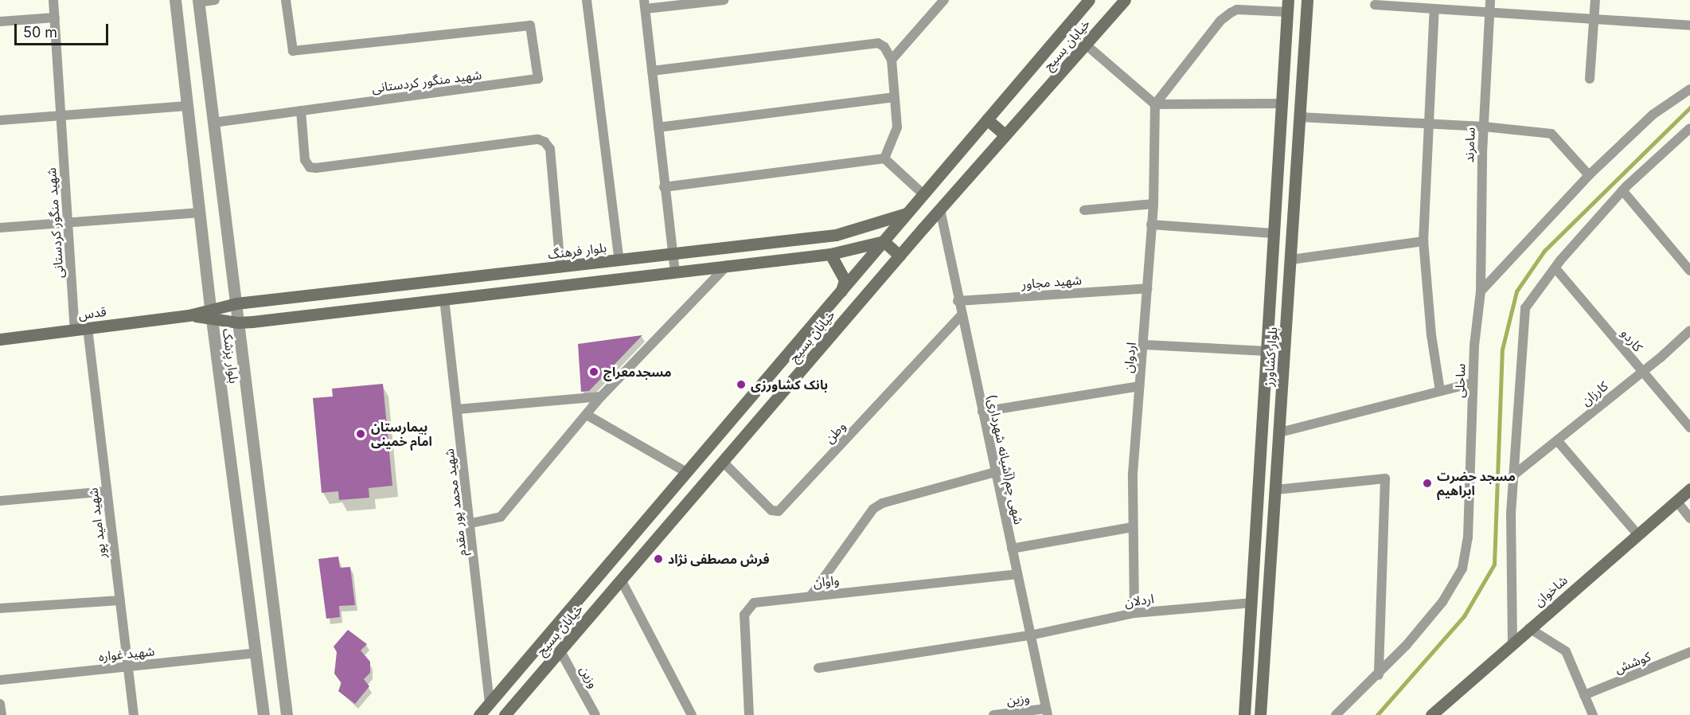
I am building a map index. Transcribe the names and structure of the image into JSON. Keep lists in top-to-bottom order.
{
  "streets": {
    "main road": [
      "خیابان بسیج",
      "بلوار فرهنگ",
      "قدس",
      "بلوار کشاورز",
      "شاخوان"
    ],
    "street": [
      "شهید منگور کردستانی",
      "سامرند",
      "شهید مجاور",
      "کاردو",
      "بلوار پزشک",
      "اردوان",
      "ساحلی",
      "کارزان",
      "وطن",
      "شهی چم(آشیانه شهرداری)",
      "شهید محمد پور مقدم",
      "شهید امید پور",
      "واوان",
      "اردلان",
      "شهید غواره",
      "کوشش",
      "وزین"
    ]
  },
  "crossings": [
    ["خیابان بسیج", "بلوار فرهنگ"],
    ["خیابان بسیج", "وطن"],
    ["خیابان بسیج", "شهی چم(آشیانه شهرداری)"],
    ["خیابان بسیج", "شهید محمد پور مقدم"],
    ["خیابان بسیج", "وزین"],
    ["شهید منگور کردستانی", "قدس"],
    ["شهید منگور کردستانی", "بلوار پزشک"],
    ["سامرند", "ساحلی"],
    ["بلوار فرهنگ", "قدس"],
    ["بلوار فرهنگ", "بلوار پزشک"],
    ["شهید مجاور", "اردوان"],
    ["شهید مجاور", "شهی چم(آشیانه شهرداری)"],
    ["قدس", "بلوار پزشک"],
    ["قدس", "شهید امید پور"],
    ["کاردو", "کارزان"],
    ["بلوار پزشک", "شهید غواره"],
    ["بلوار کشاورز", "اردلان"],
    ["اردوان", "اردلان"],
    ["وطن", "شهی چم(آشیانه شهرداری)"],
    ["شهی چم(آشیانه شهرداری)", "واوان"],
    ["شهی چم(آشیانه شهرداری)", "اردلان"],
    ["شهی چم(آشیانه شهرداری)", "وزین"],
    ["شهید امید پور", "شهید غواره"]
  ],
  "places": [
    "مسجدمعراج",
    "بانک کشاورزی",
    "بیمارستان امام خمینی",
    "مسجد حضرت ابراهیم",
    "فرش مصطفی نژاد"
  ],
  "scale_bar": "50 m"
}
